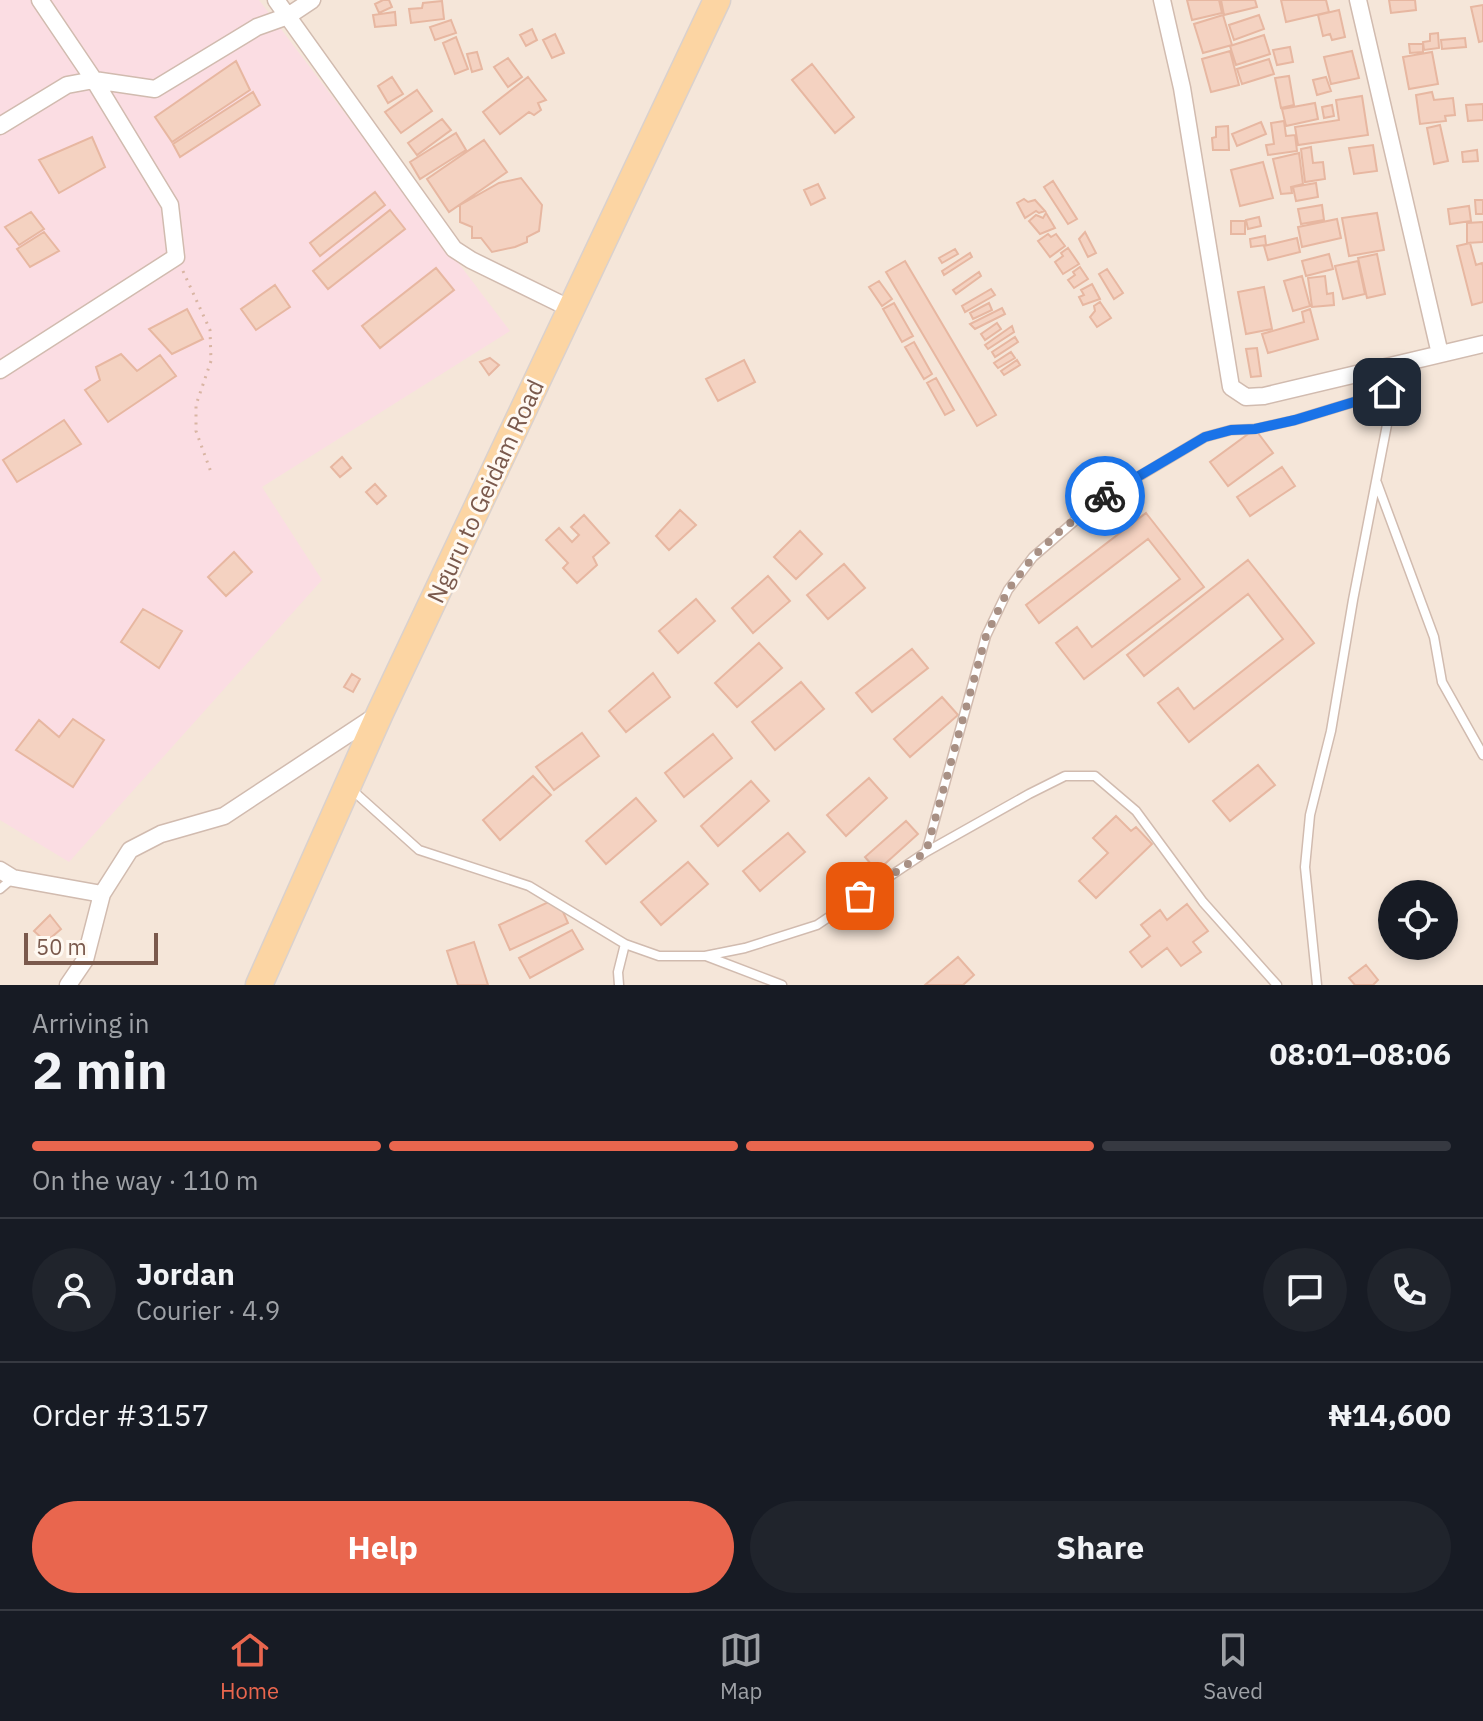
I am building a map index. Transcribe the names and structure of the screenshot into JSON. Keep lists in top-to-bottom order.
{
  "streets": {
    "main road": ["Nguru to Geidam Road"]
  },
  "scale_bar": "50 m",
  "page": {
    "scale": "50 m",
    "heading": ["2 min", "Arriving in", "08:01–08:06"],
    "panel": [
      "Jordan",
      "Courier · 4.9",
      "Order #3157",
      "₦14,600"
    ],
    "bar": "On the way · 110 m",
    "buttons": ["Help", "Share"],
    "tabs": ["Home", "Map", "Saved"]
  }
}
